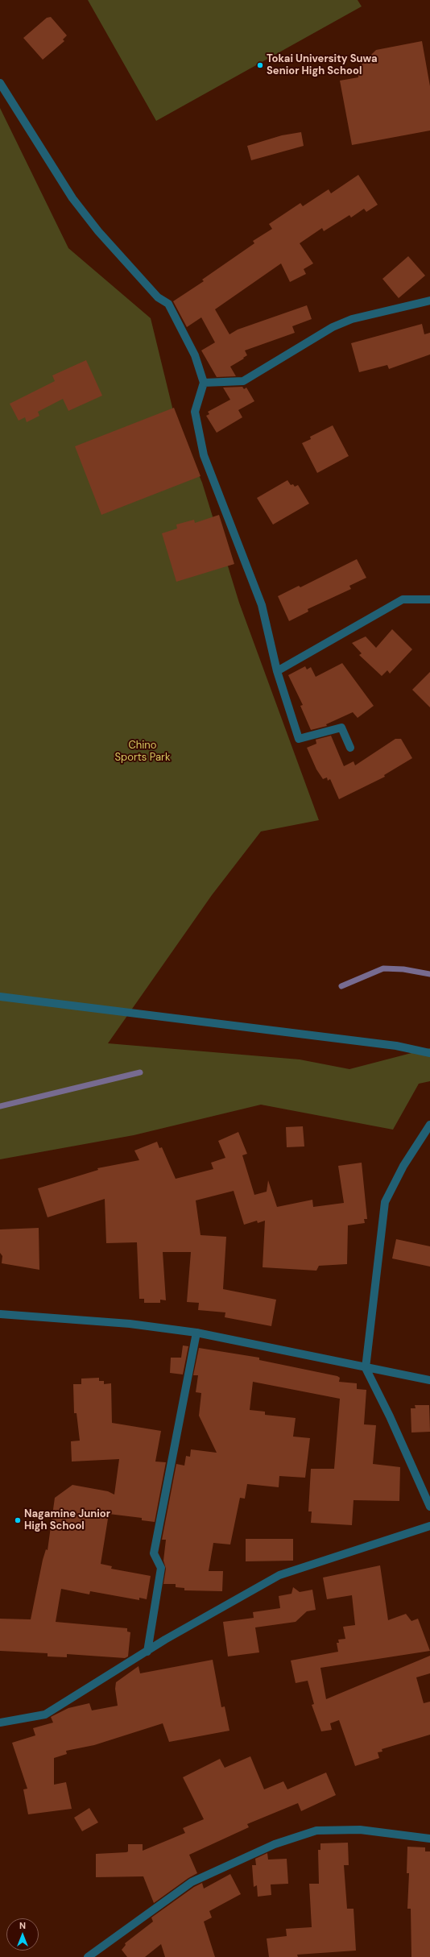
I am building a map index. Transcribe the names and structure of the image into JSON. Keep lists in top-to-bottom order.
{
  "parks": ["Chino Sports Park"],
  "places": ["Tokai University Suwa Senior High School", "Nagamine Junior High School"],
  "north": "top"
}
